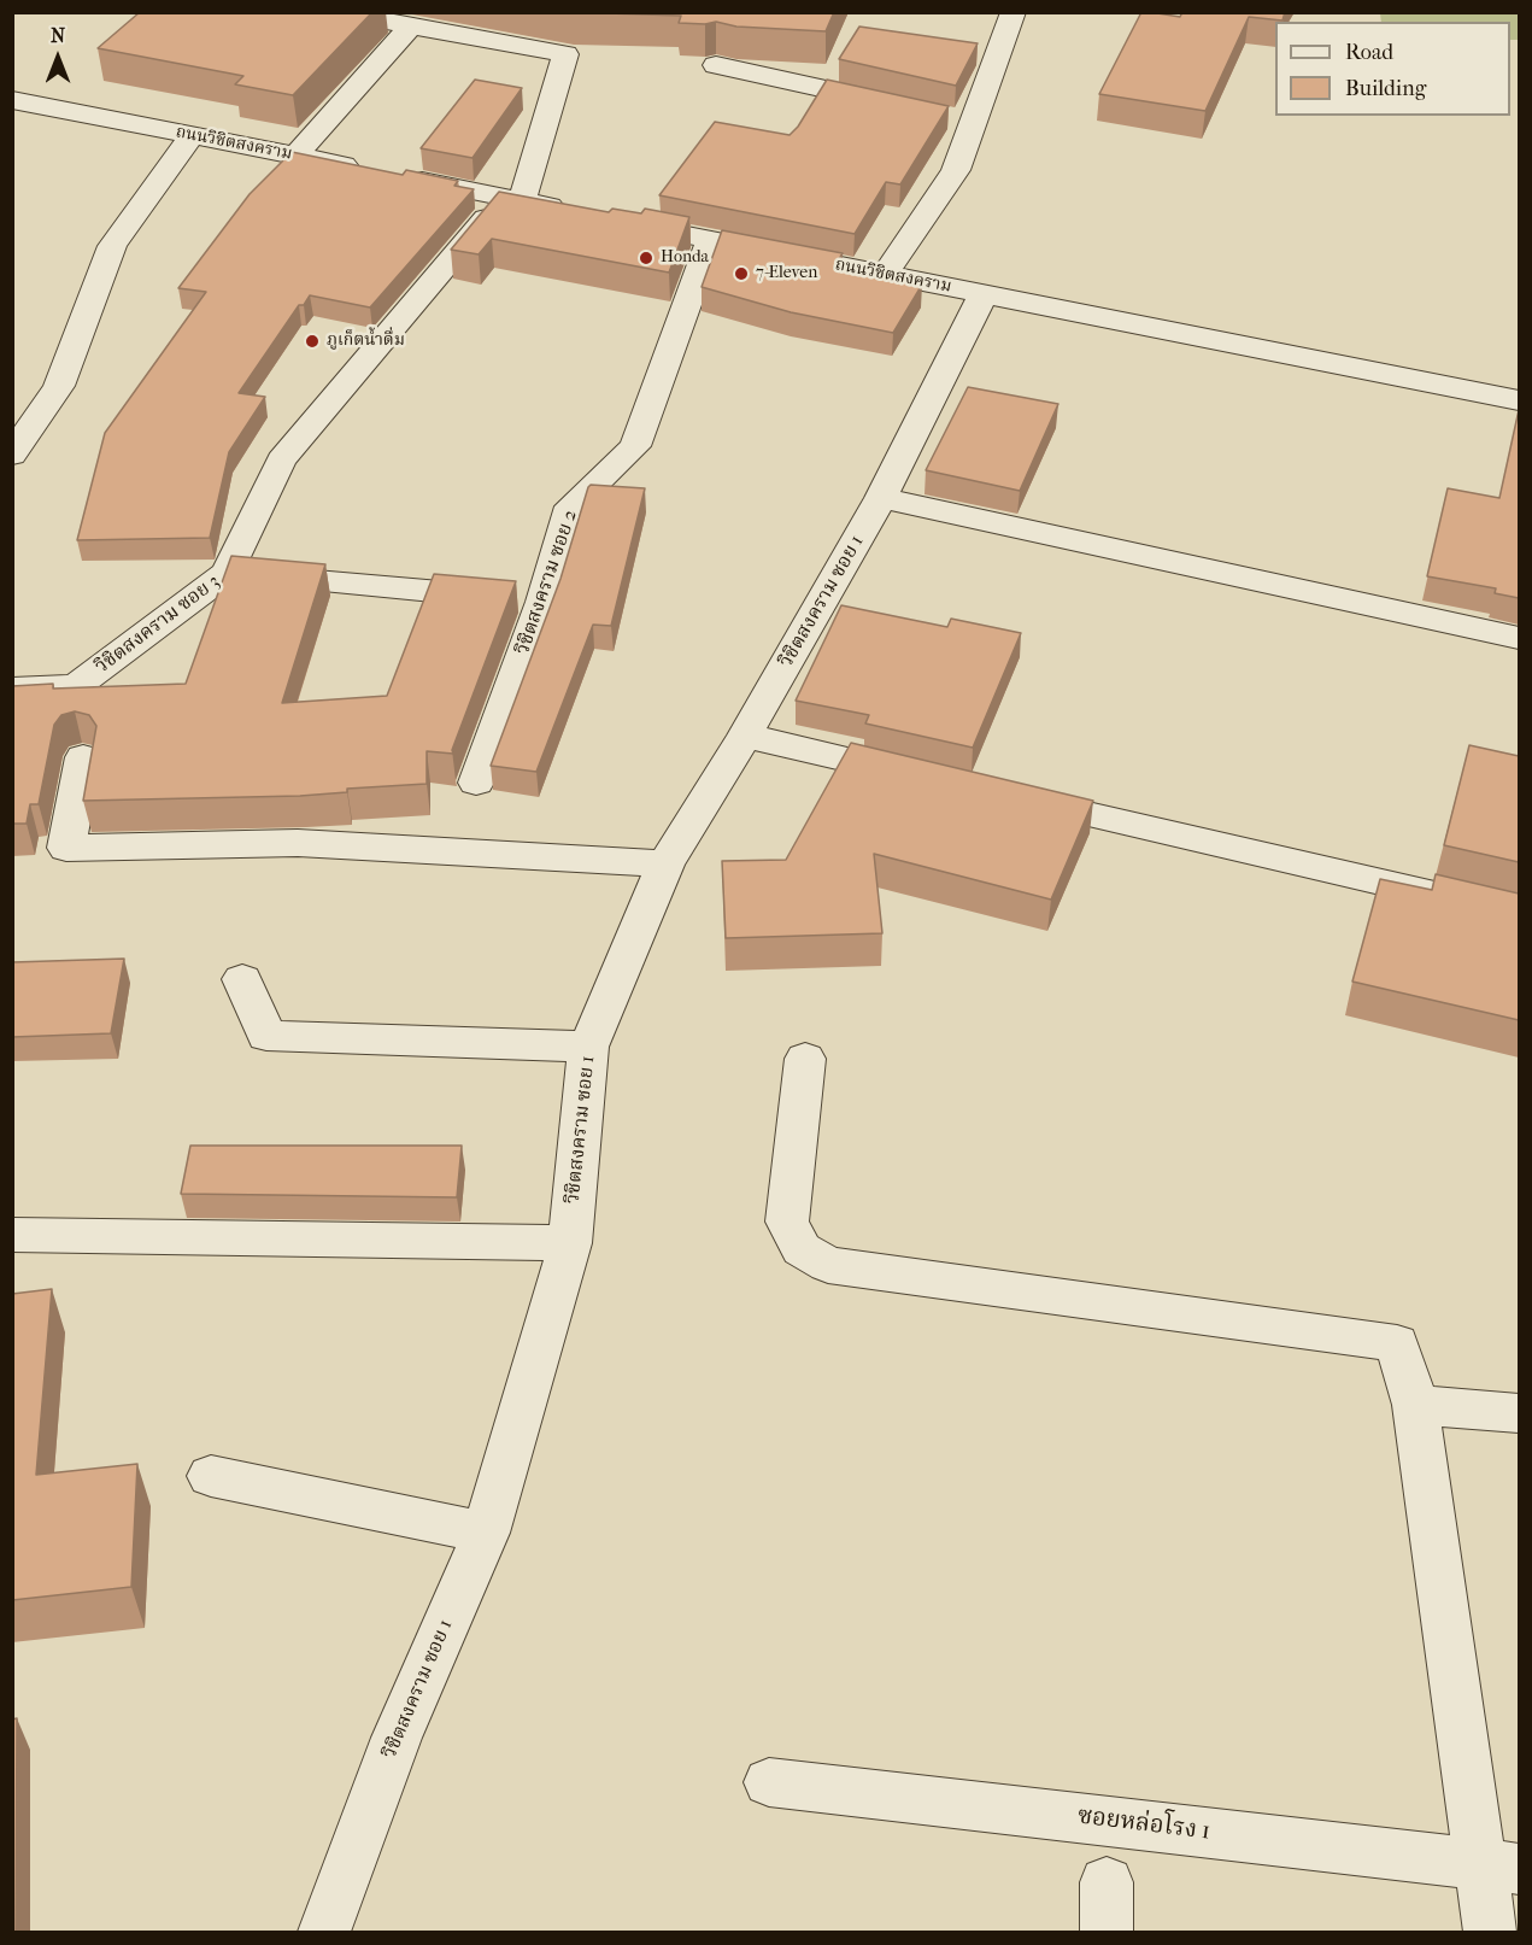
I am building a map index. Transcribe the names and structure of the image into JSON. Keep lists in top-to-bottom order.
{
  "streets": {
    "street": [
      "ถนนวิชิตสงคราม",
      "วิชิตสงคราม ซอย 2",
      "วิชิตสงคราม ซอย 1",
      "วิชิตสงคราม ซอย 3",
      "ซอยหล่อโรง 1"
    ]
  },
  "crossings": [
    ["ถนนวิชิตสงคราม", "วิชิตสงคราม ซอย 2"],
    ["ถนนวิชิตสงคราม", "วิชิตสงคราม ซอย 1"],
    ["ถนนวิชิตสงคราม", "วิชิตสงคราม ซอย 3"]
  ],
  "places": ["Honda", "7-Eleven", "ภูเก็ตน้ำดื่ม"],
  "legend": ["Road", "Building"],
  "north": "top"
}
